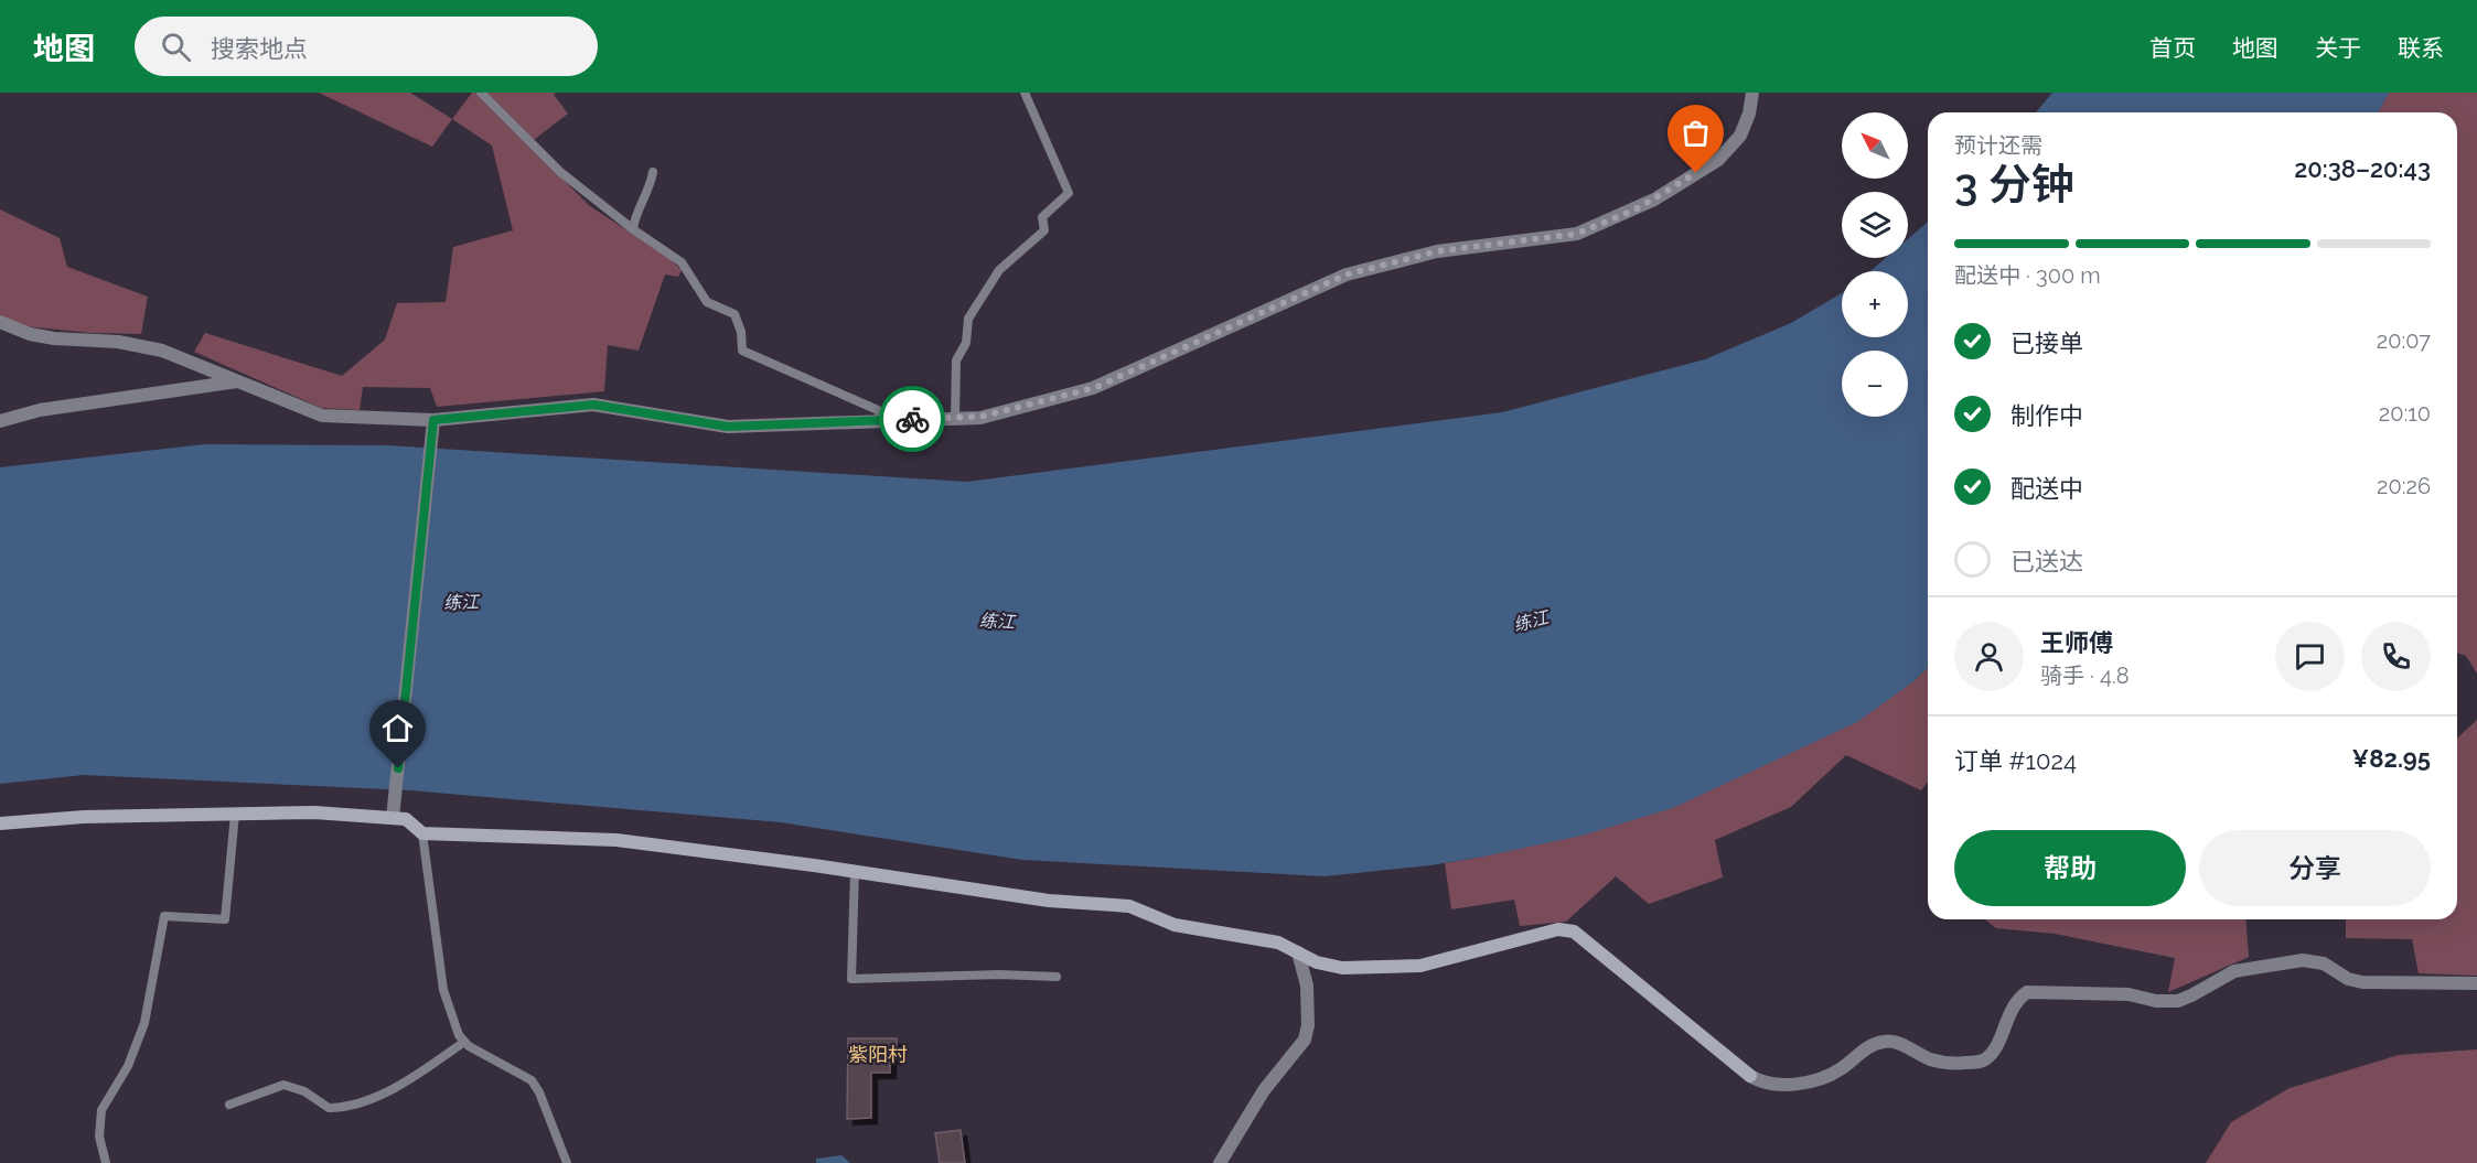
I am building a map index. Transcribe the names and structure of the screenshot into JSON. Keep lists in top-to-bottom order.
{
  "districts": ["紫阳村"],
  "water": ["练江"],
  "north": "top left",
  "page": {
    "header": "地图",
    "search": "搜索地点",
    "nav": [
      "首页",
      "地图",
      "关于",
      "联系"
    ],
    "map_buttons": ["+", "−"],
    "heading": ["3 分钟", "预计还需", "20:38–20:43"],
    "panel": [
      "王师傅",
      "骑手 · 4.8",
      "订单 #1024",
      "¥82.95"
    ],
    "bar": "配送中 · 300 m",
    "list": [
      ["已接单", "20:07"],
      ["制作中", "20:10"],
      ["配送中", "20:26"],
      "已送达"
    ],
    "buttons": ["帮助", "分享"]
  }
}
